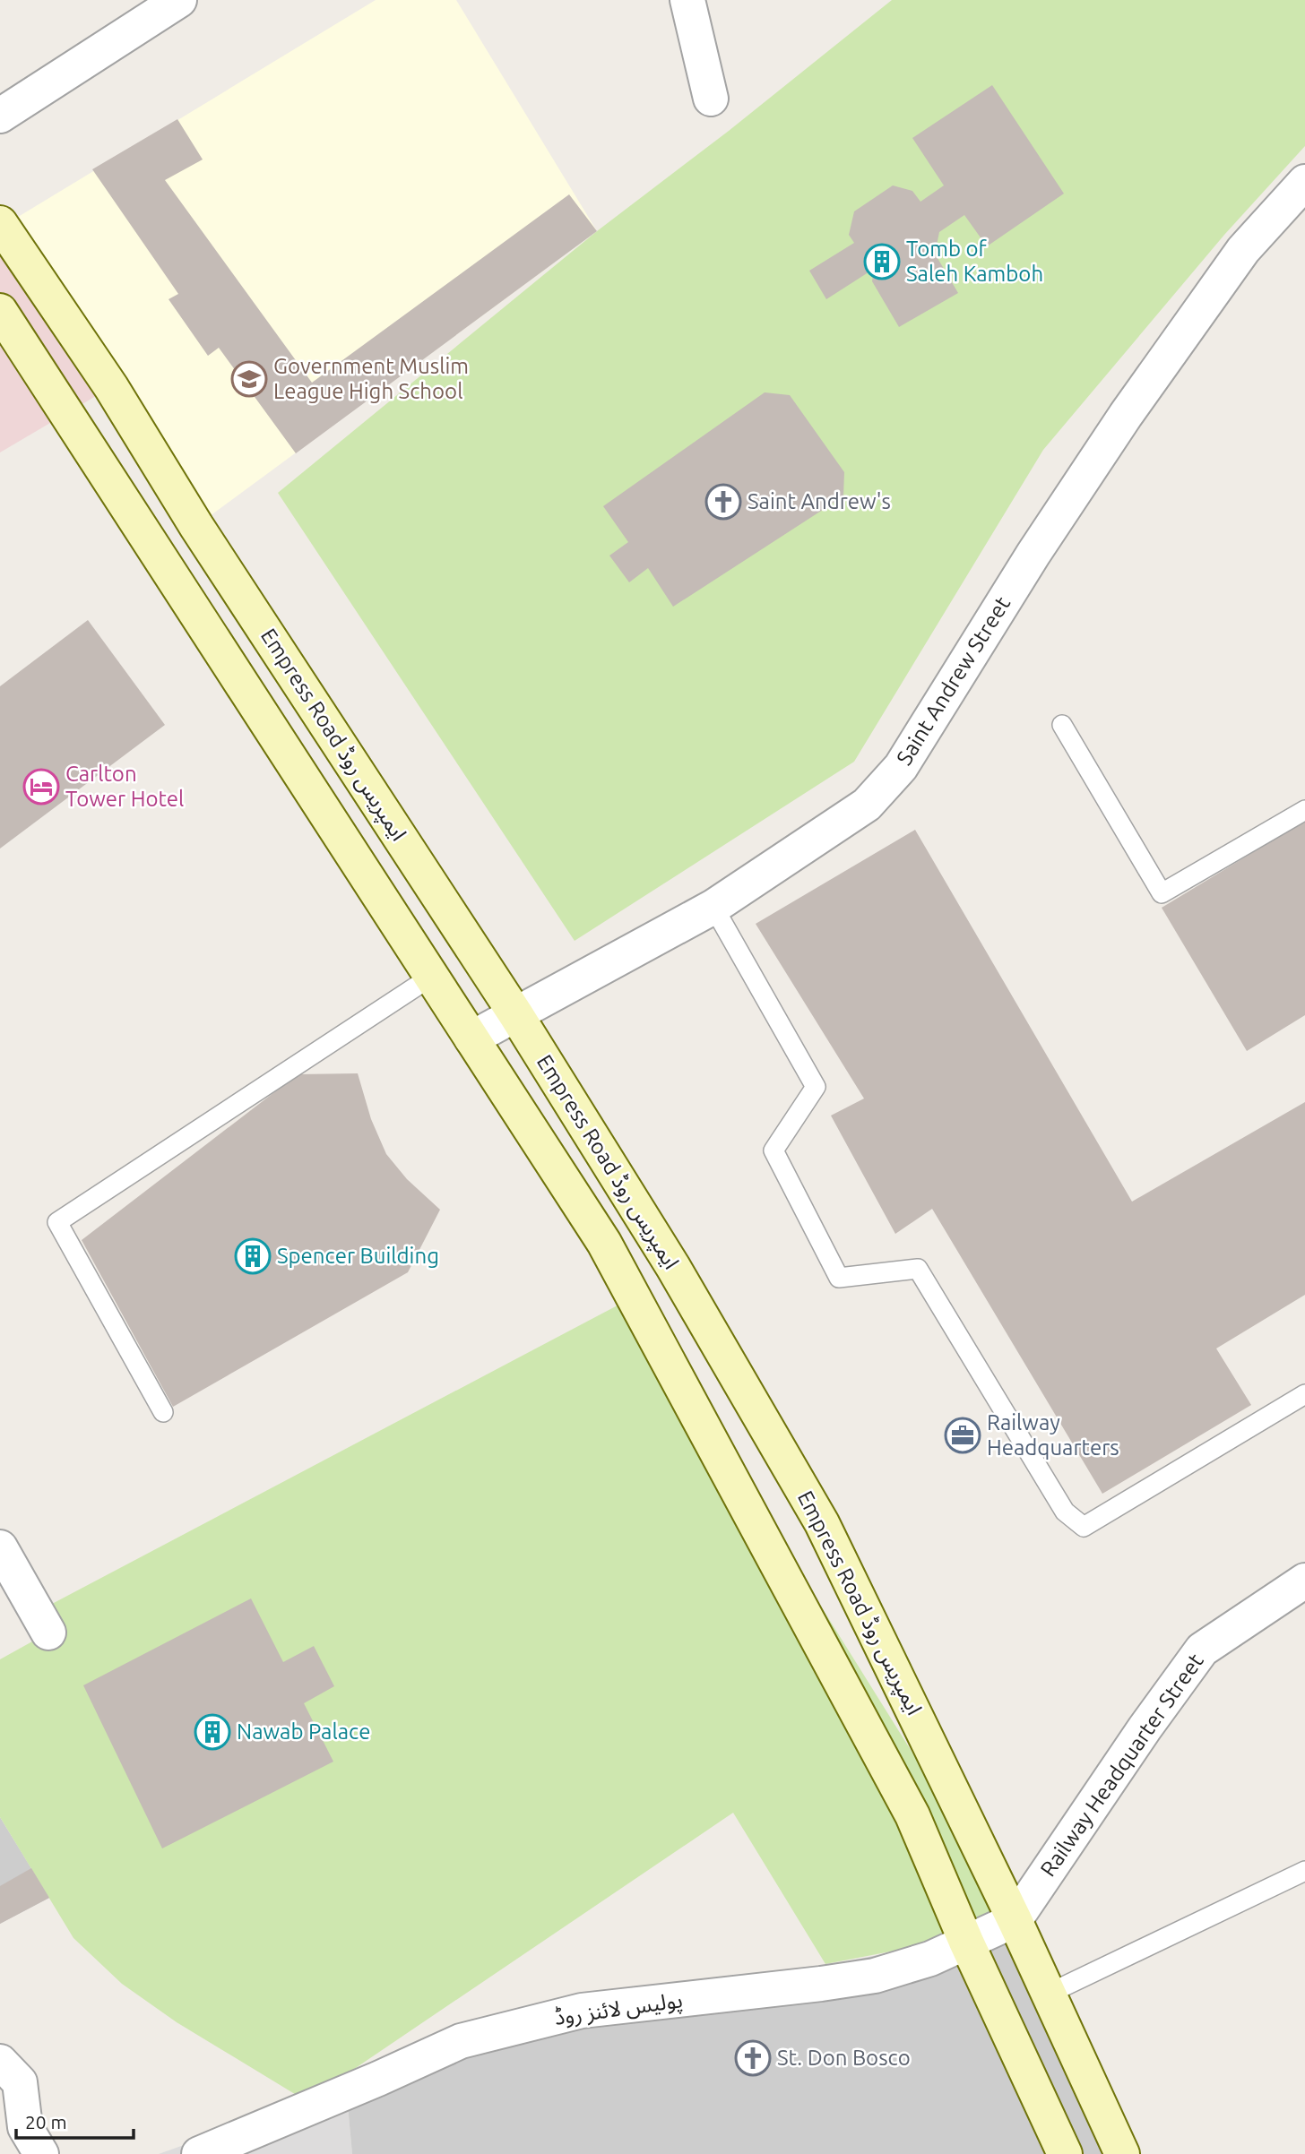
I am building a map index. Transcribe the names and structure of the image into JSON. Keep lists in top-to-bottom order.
{
  "streets": {
    "main road": ["Empress Road ایمپریس روڈ"],
    "street": ["Saint Andrew Street", "Railway Headquarter Street", "پولیس لائنز روڈ"]
  },
  "crossings": [
    ["Saint Andrew Street", "Empress Road ایمپریس روڈ"],
    ["Empress Road ایمپریس روڈ", "Railway Headquarter Street"],
    ["Empress Road ایمپریس روڈ", "پولیس لائنز روڈ"],
    ["Railway Headquarter Street", "پولیس لائنز روڈ"]
  ],
  "places": {
    "building": ["Tomb of Saleh Kamboh", "Spencer Building", "Nawab Palace"],
    "school or university": ["Government Muslim League High School"],
    "church": ["Saint Andrew's", "St. Don Bosco"],
    "hotel": ["Carlton Tower Hotel"],
    "office": ["Railway Headquarters"]
  },
  "scale_bar": "20 m"
}
